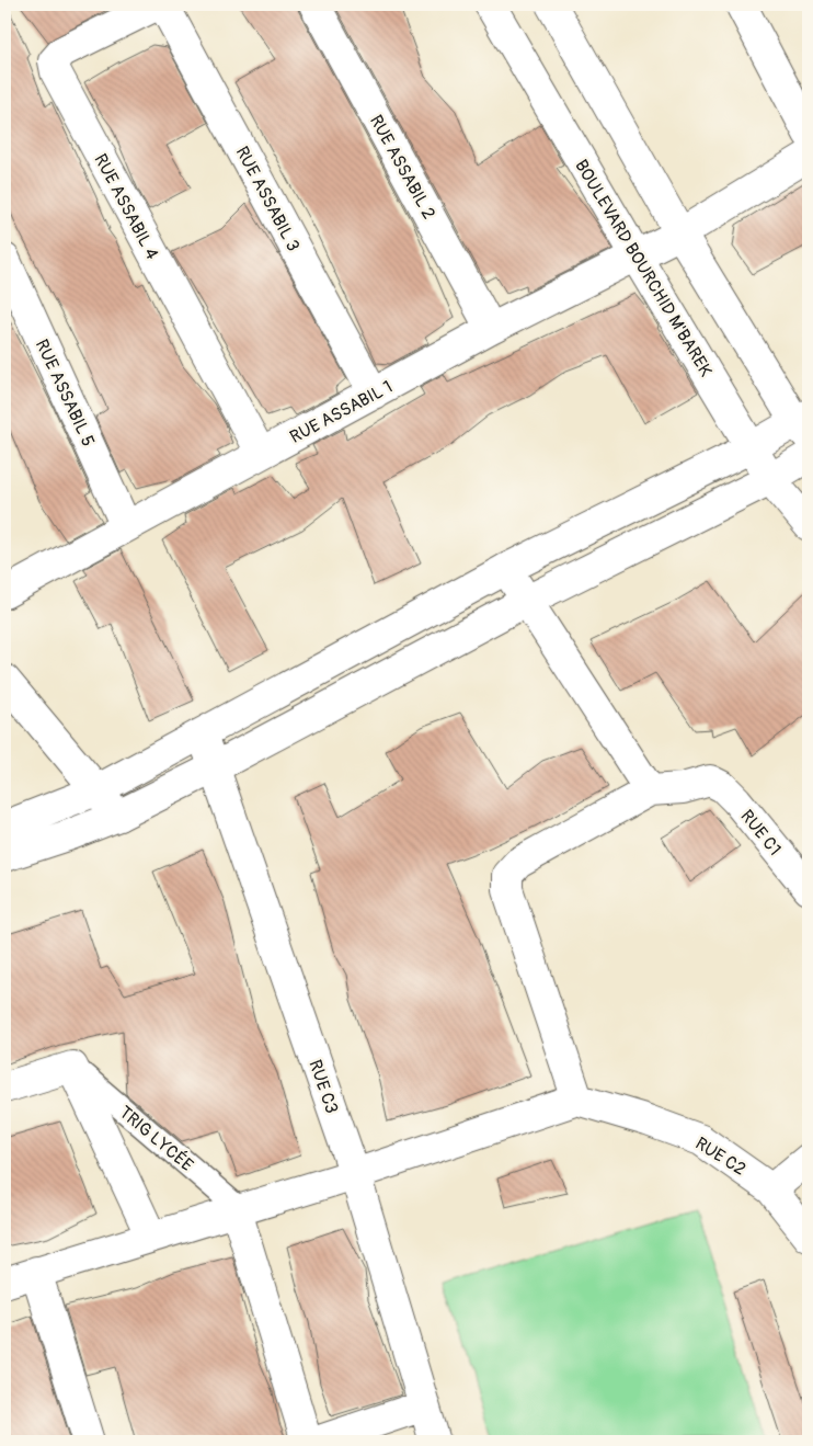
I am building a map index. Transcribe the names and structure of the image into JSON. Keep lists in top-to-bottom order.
{
  "streets": {
    "street": [
      "RUE ASSABIL 2",
      "RUE ASSABIL 3",
      "RUE ASSABIL 4",
      "BOULEVARD BOURCHID M'BAREK",
      "RUE ASSABIL 5",
      "RUE ASSABIL 1",
      "RUE C1",
      "RUE C3",
      "TRIG LYCÉE",
      "RUE C2"
    ]
  },
  "crossings": [
    ["RUE ASSABIL 2", "RUE ASSABIL 1"],
    ["RUE ASSABIL 3", "RUE ASSABIL 1"],
    ["RUE ASSABIL 4", "RUE ASSABIL 1"],
    ["BOULEVARD BOURCHID M'BAREK", "RUE ASSABIL 1"],
    ["RUE ASSABIL 5", "RUE ASSABIL 1"]
  ]
}
